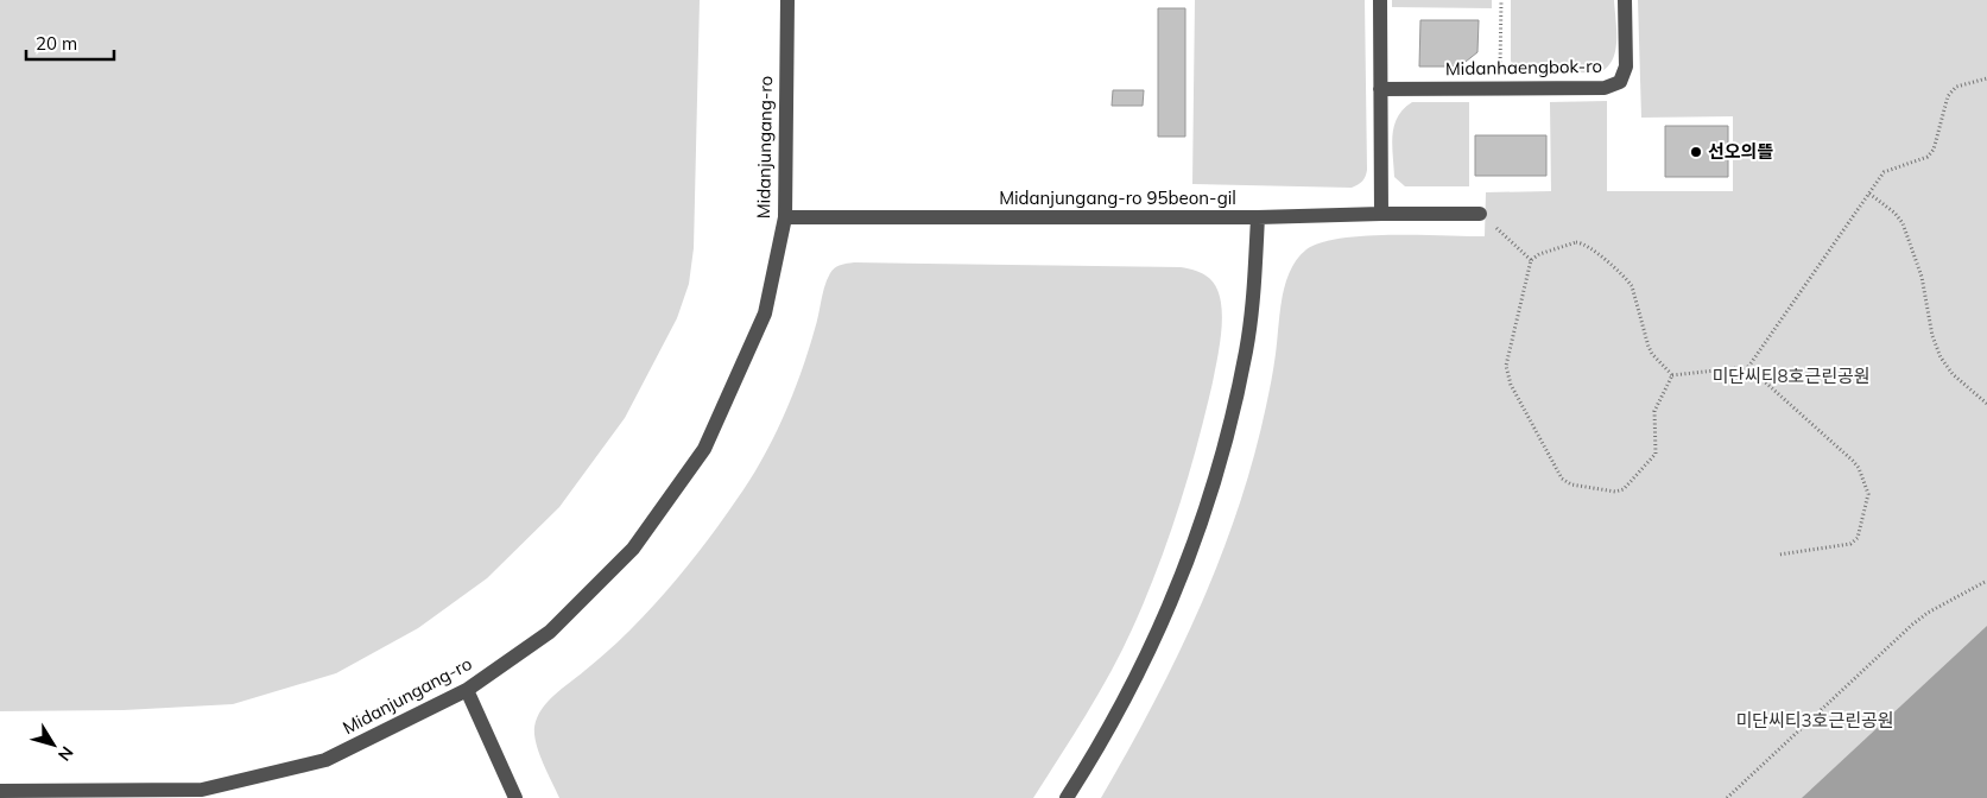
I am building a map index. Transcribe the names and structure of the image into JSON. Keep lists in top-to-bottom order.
{
  "streets": {
    "street": ["Midanhaengbok-ro", "Midanjungang-ro", "Midanjungang-ro 95beon-gil"]
  },
  "crossings": [
    ["Midanjungang-ro", "Midanjungang-ro 95beon-gil"]
  ],
  "parks": ["미단씨티8호근린공원", "미단씨티3호근린공원"],
  "places": ["선오의뜰"],
  "scale_bar": "20 m",
  "north": "bottom right"
}
